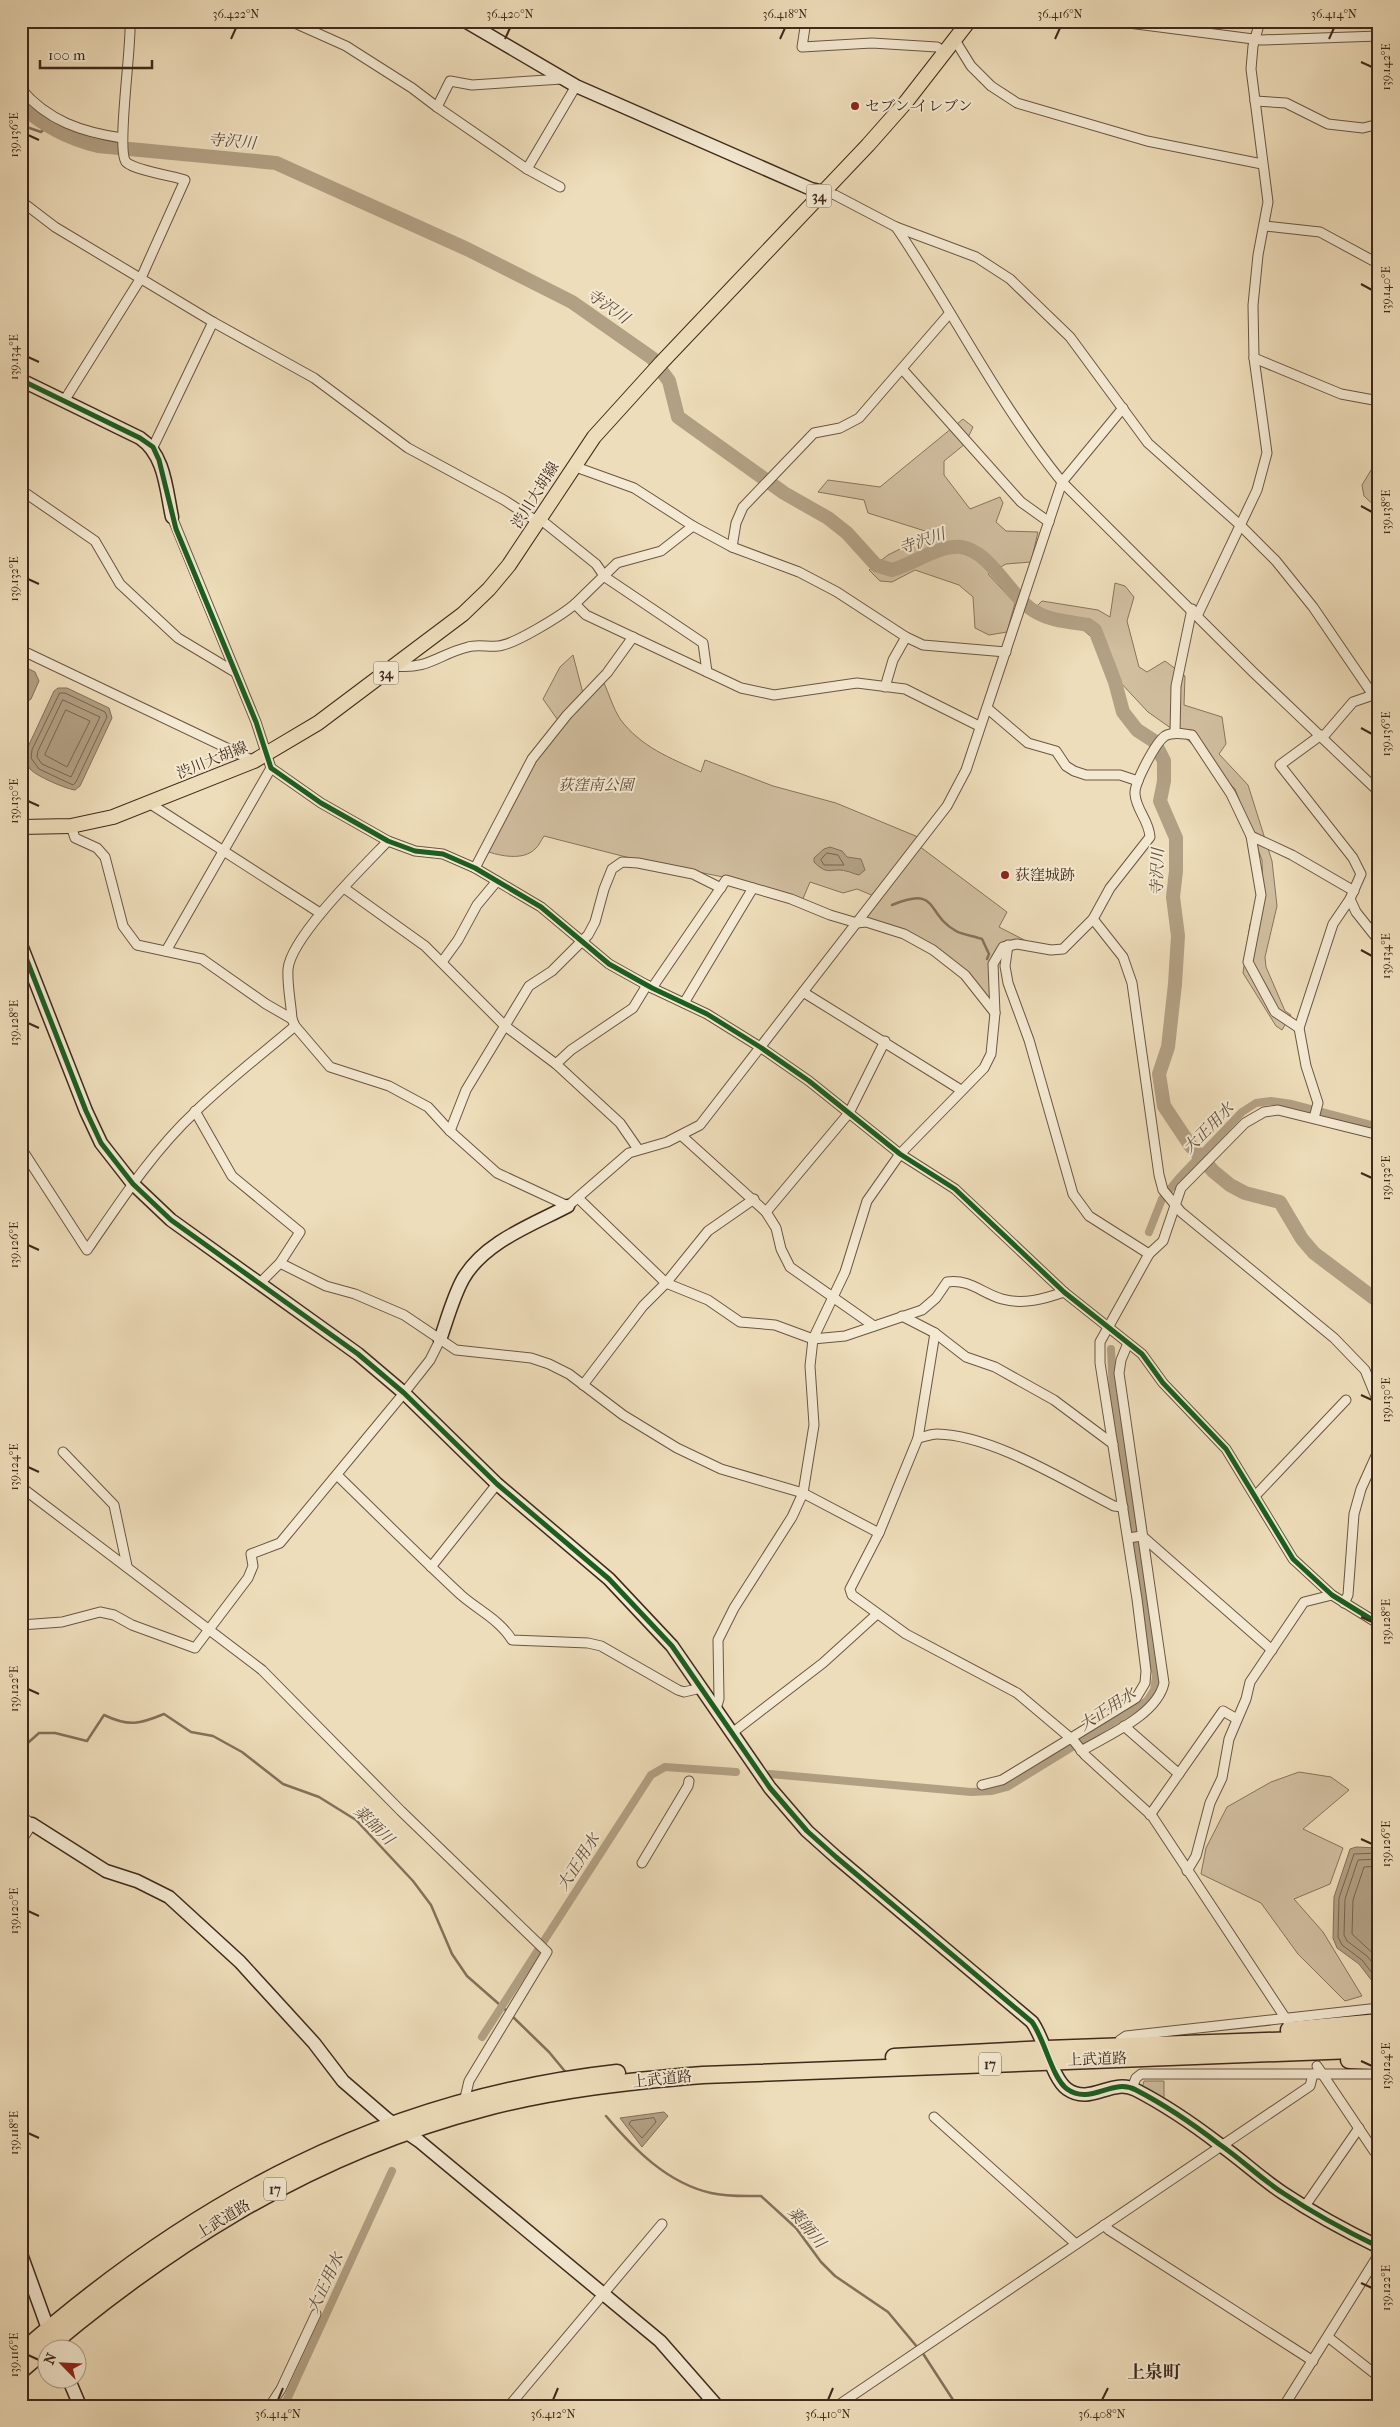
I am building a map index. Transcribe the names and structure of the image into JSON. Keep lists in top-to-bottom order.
{
  "streets": {
    "highway": ["上武道路", "17"],
    "main road": ["34", "渋川大胡線"]
  },
  "districts": ["上泉町"],
  "water": ["寺沢川", "大正用水", "薬師川"],
  "parks": ["荻窪南公園"],
  "places": ["セブン-イレブン", "荻窪城跡"],
  "scale_bar": "100 m",
  "north": "top left",
  "coordinates": [
    "36.422°N",
    "36.420°N",
    "36.418°N",
    "36.416°N",
    "36.414°N",
    "139.142°E",
    "139.136°E",
    "139.140°E",
    "139.134°E",
    "139.138°E",
    "139.132°E",
    "139.130°E",
    "139.128°E",
    "139.126°E",
    "139.124°E",
    "139.122°E",
    "139.120°E",
    "139.118°E",
    "139.116°E",
    "36.412°N",
    "36.410°N",
    "36.408°N"
  ]
}
